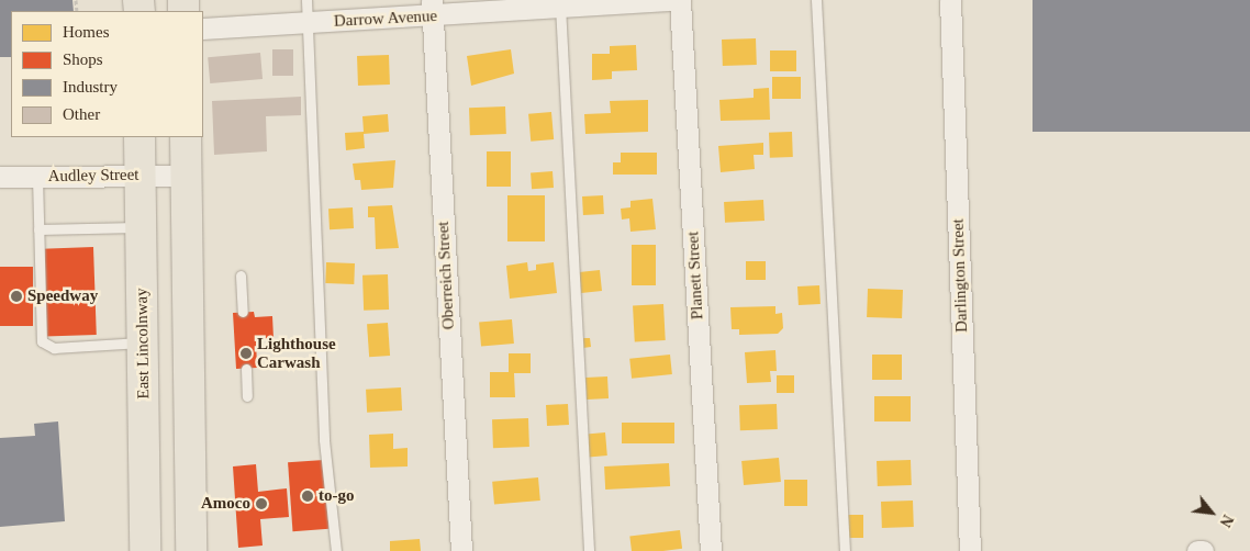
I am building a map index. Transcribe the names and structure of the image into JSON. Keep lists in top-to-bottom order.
{
  "streets": {
    "main road": ["East Lincolnway"],
    "street": [
      "Darrow Avenue",
      "Audley Street",
      "Oberreich Street",
      "Planett Street",
      "Darlington Street"
    ]
  },
  "crossings": [
    ["Darrow Avenue", "Oberreich Street"],
    ["Audley Street", "East Lincolnway"]
  ],
  "places": [
    "Speedway",
    "Lighthouse Carwash",
    "to-go",
    "Amoco"
  ],
  "legend": [
    "Homes",
    "Shops",
    "Industry",
    "Other"
  ],
  "north": "bottom right"
}
